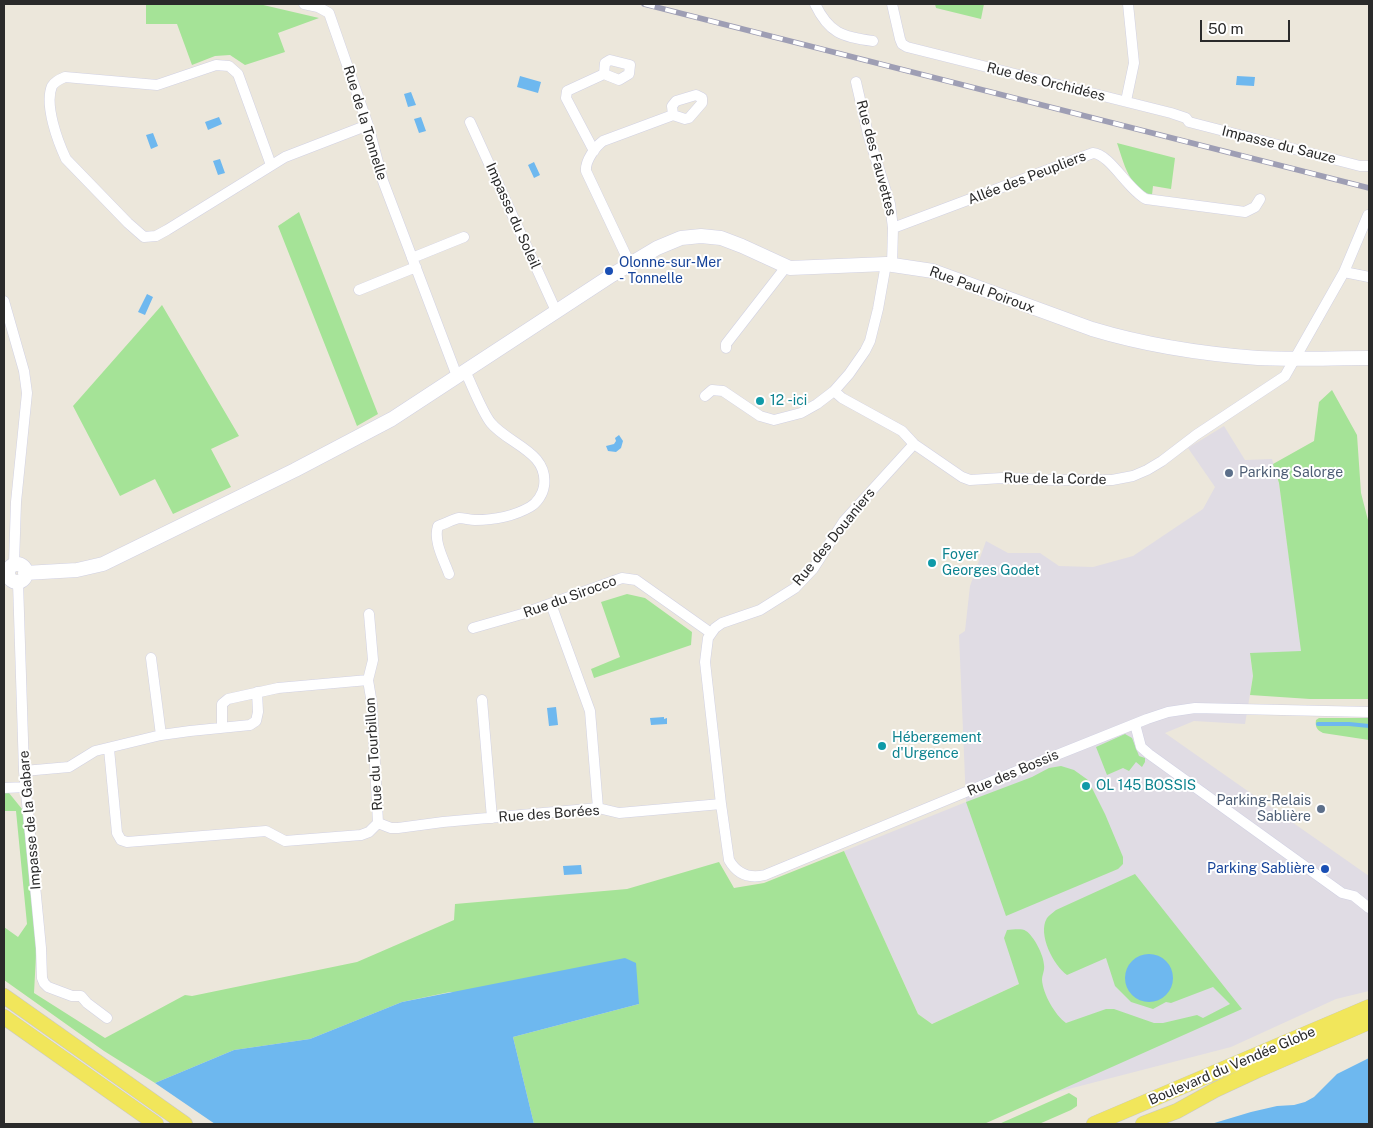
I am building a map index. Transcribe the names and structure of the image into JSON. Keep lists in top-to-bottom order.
{
  "streets": {
    "main road": ["Boulevard du Vendée Globe"],
    "street": [
      "Rue des Orchidées",
      "Rue de la Tonnelle",
      "Impasse du Sauze",
      "Rue des Fauvettes",
      "Allée des Peupliers",
      "Impasse du Soleil",
      "Rue Paul Poiroux",
      "Rue de la Corde",
      "Rue des Douaniers",
      "Rue du Sirocco",
      "Rue du Tourbillon",
      "Rue des Bossis",
      "Rue des Borées",
      "Impasse de la Gabare"
    ]
  },
  "crossings": [
    ["Rue des Orchidées", "Impasse du Sauze"],
    ["Rue de la Tonnelle", "Rue Paul Poiroux"],
    ["Rue des Fauvettes", "Allée des Peupliers"],
    ["Rue des Fauvettes", "Rue Paul Poiroux"],
    ["Rue des Fauvettes", "Rue de la Corde"],
    ["Impasse du Soleil", "Rue Paul Poiroux"],
    ["Rue Paul Poiroux", "Rue de la Corde"],
    ["Rue Paul Poiroux", "Impasse de la Gabare"],
    ["Rue de la Corde", "Rue des Douaniers"],
    ["Rue des Douaniers", "Rue du Sirocco"],
    ["Rue du Tourbillon", "Rue des Borées"],
    ["Rue des Bossis", "Rue des Borées"]
  ],
  "places": [
    "Olonne-sur-Mer - Tonnelle",
    "12 -ici",
    "Parking Salorge",
    "Foyer Georges Godet",
    "Hébergement d'Urgence",
    "OL 145 BOSSIS",
    "Parking-Relais Sablière",
    "Parking Sablière"
  ],
  "scale_bar": "50 m"
}
